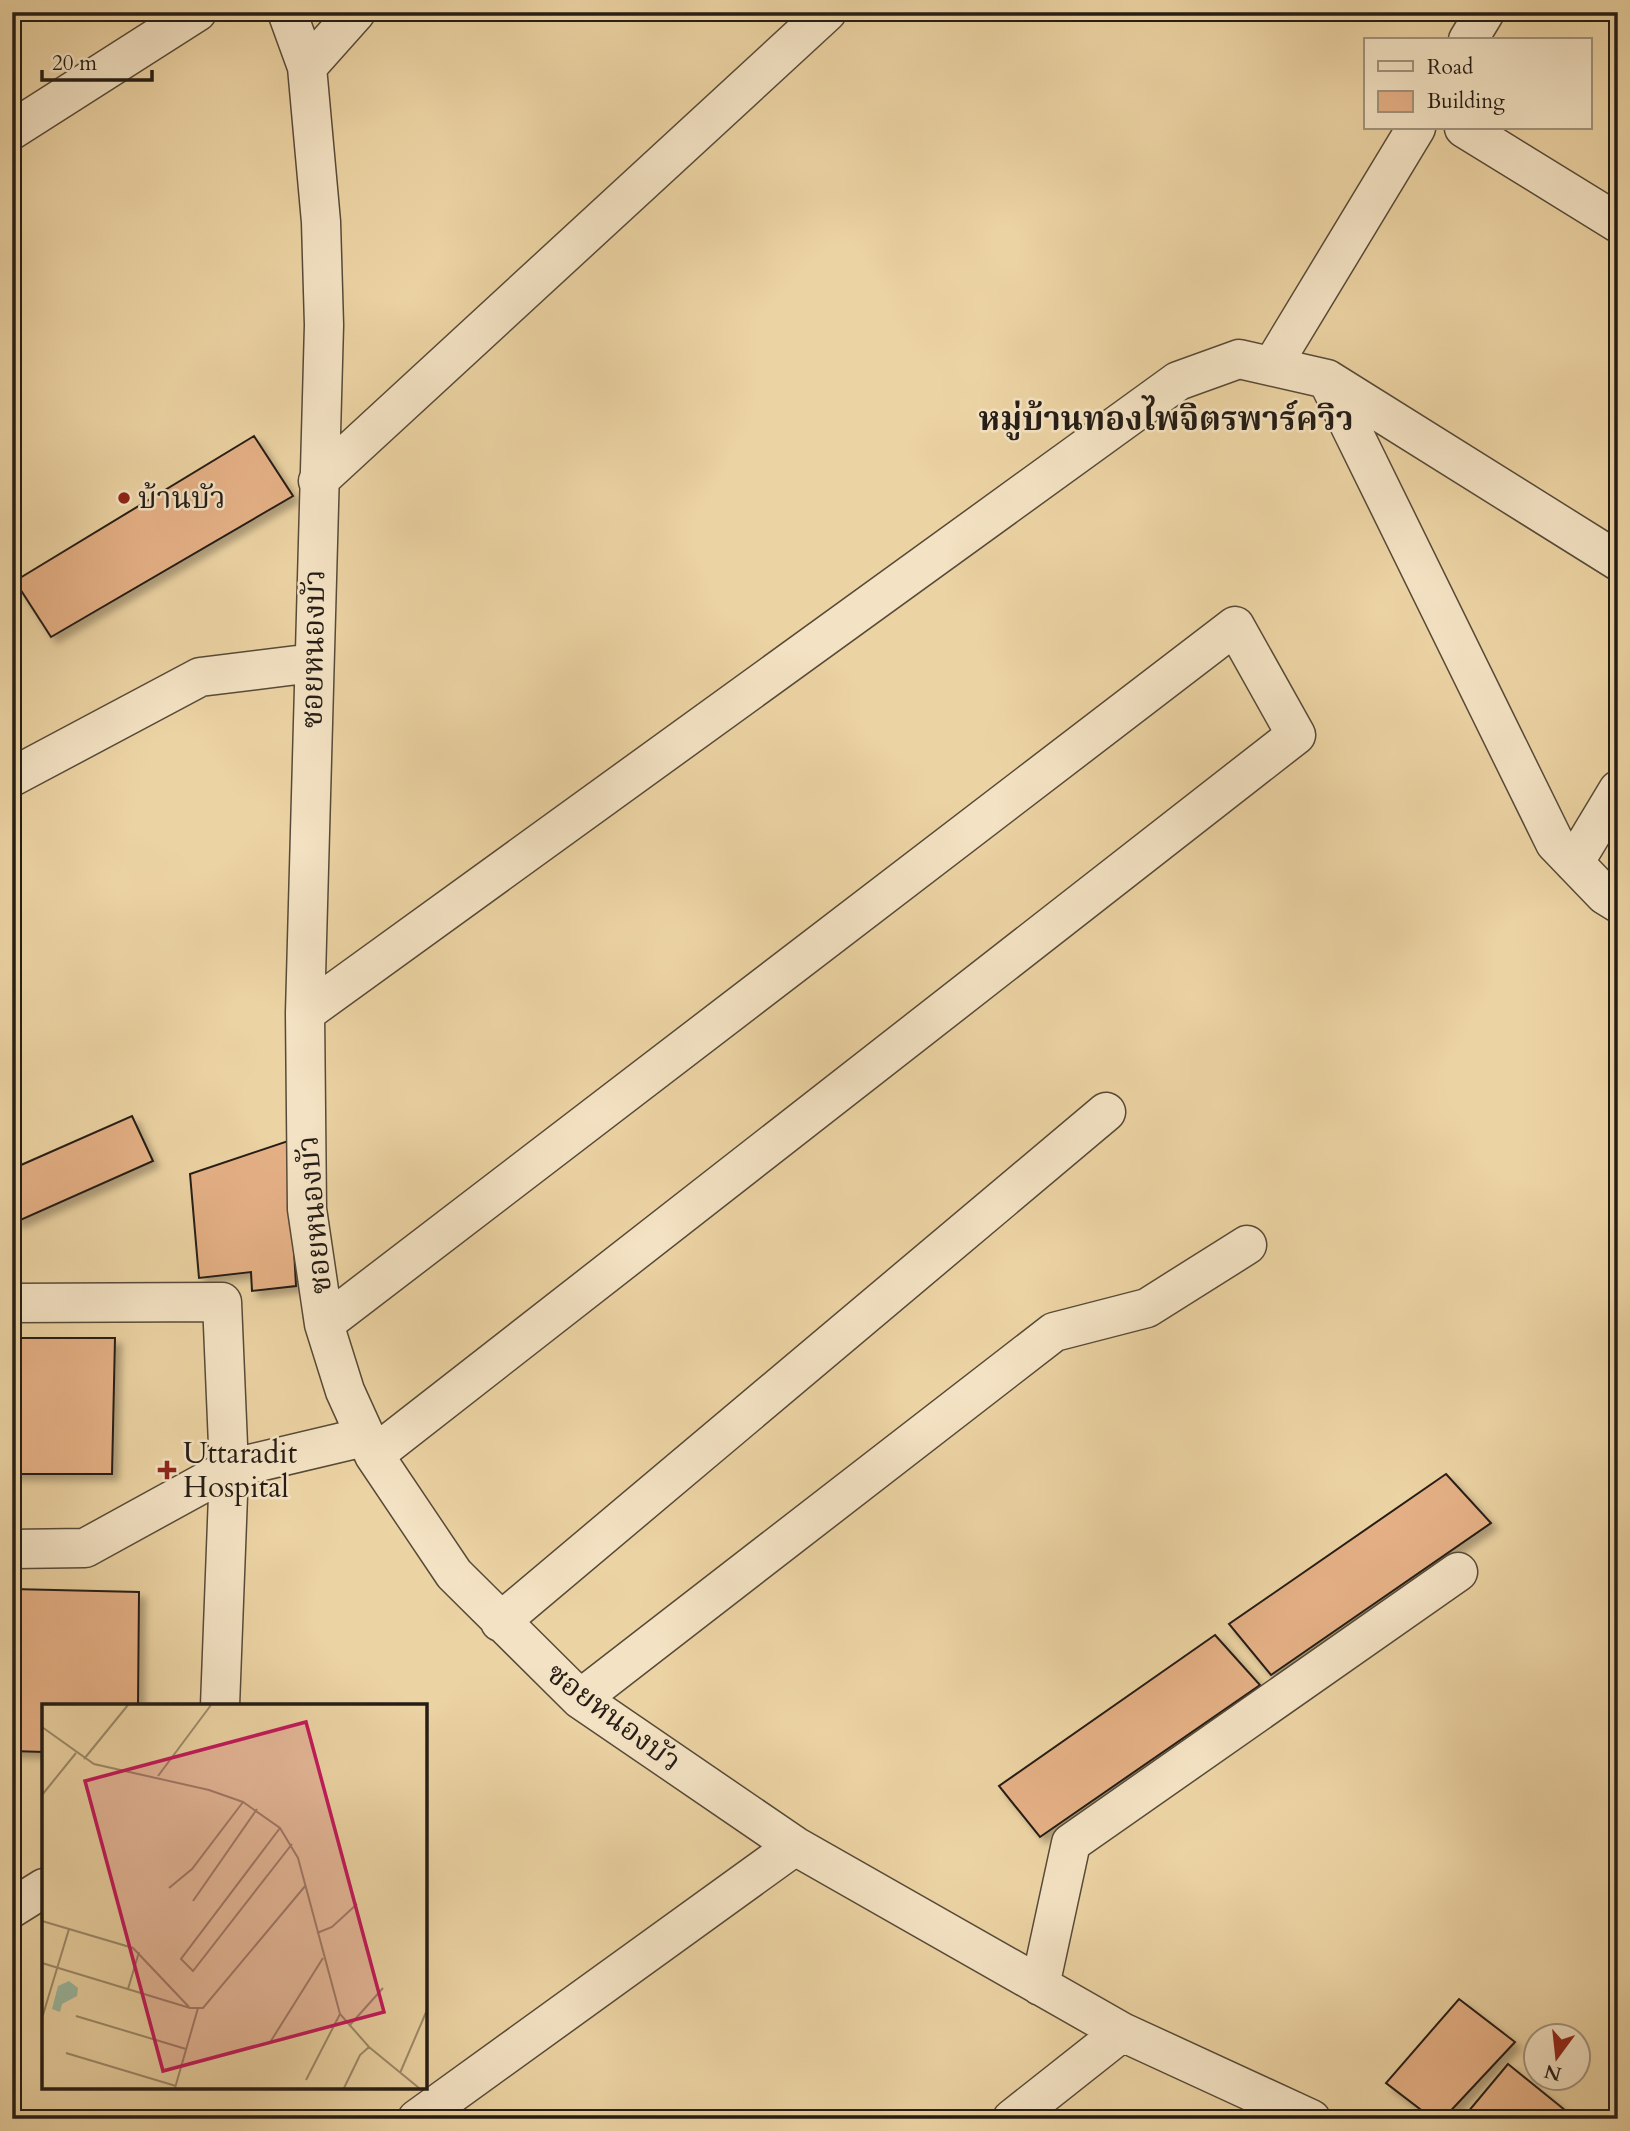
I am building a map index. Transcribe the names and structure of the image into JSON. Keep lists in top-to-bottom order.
{
  "streets": {
    "street": ["ซอยหนองบัว"]
  },
  "districts": ["หมู่บ้านทองไพจิตรพาร์ควิว"],
  "places": {
    "other": ["บ้านบัว"],
    "health": ["Uttaradit Hospital"]
  },
  "legend": ["Road", "Building"],
  "scale_bar": "20 m",
  "north": "bottom"
}
